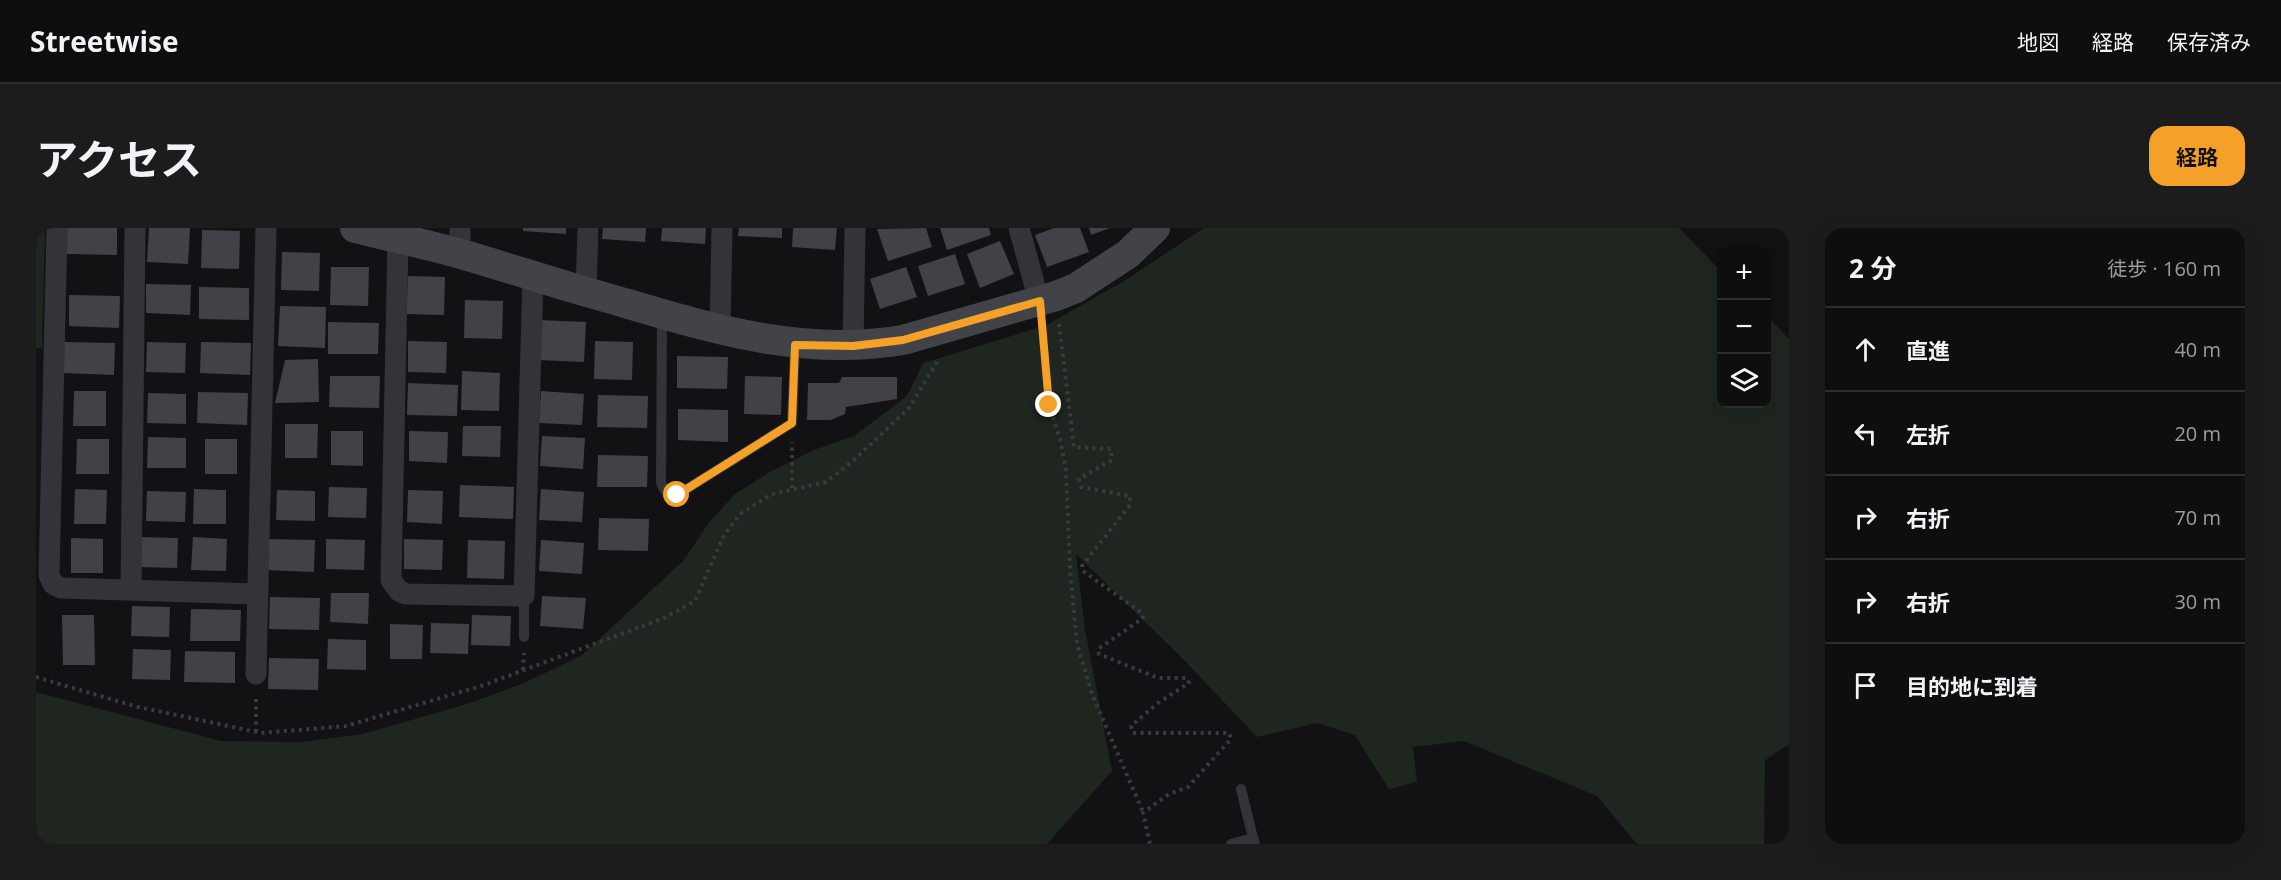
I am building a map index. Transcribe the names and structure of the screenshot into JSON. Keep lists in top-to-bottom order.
{
  "page": {
    "header": "Streetwise",
    "nav": ["地図", "経路", "保存済み"],
    "title": "アクセス",
    "buttons": "経路",
    "heading": ["2 分", "徒歩 · 160 m"],
    "map_buttons": ["+", "−"],
    "list": [
      ["直進", "40 m"],
      ["左折", "20 m"],
      ["右折", "70 m"],
      ["右折", "30 m"],
      "目的地に到着"
    ]
  }
}
